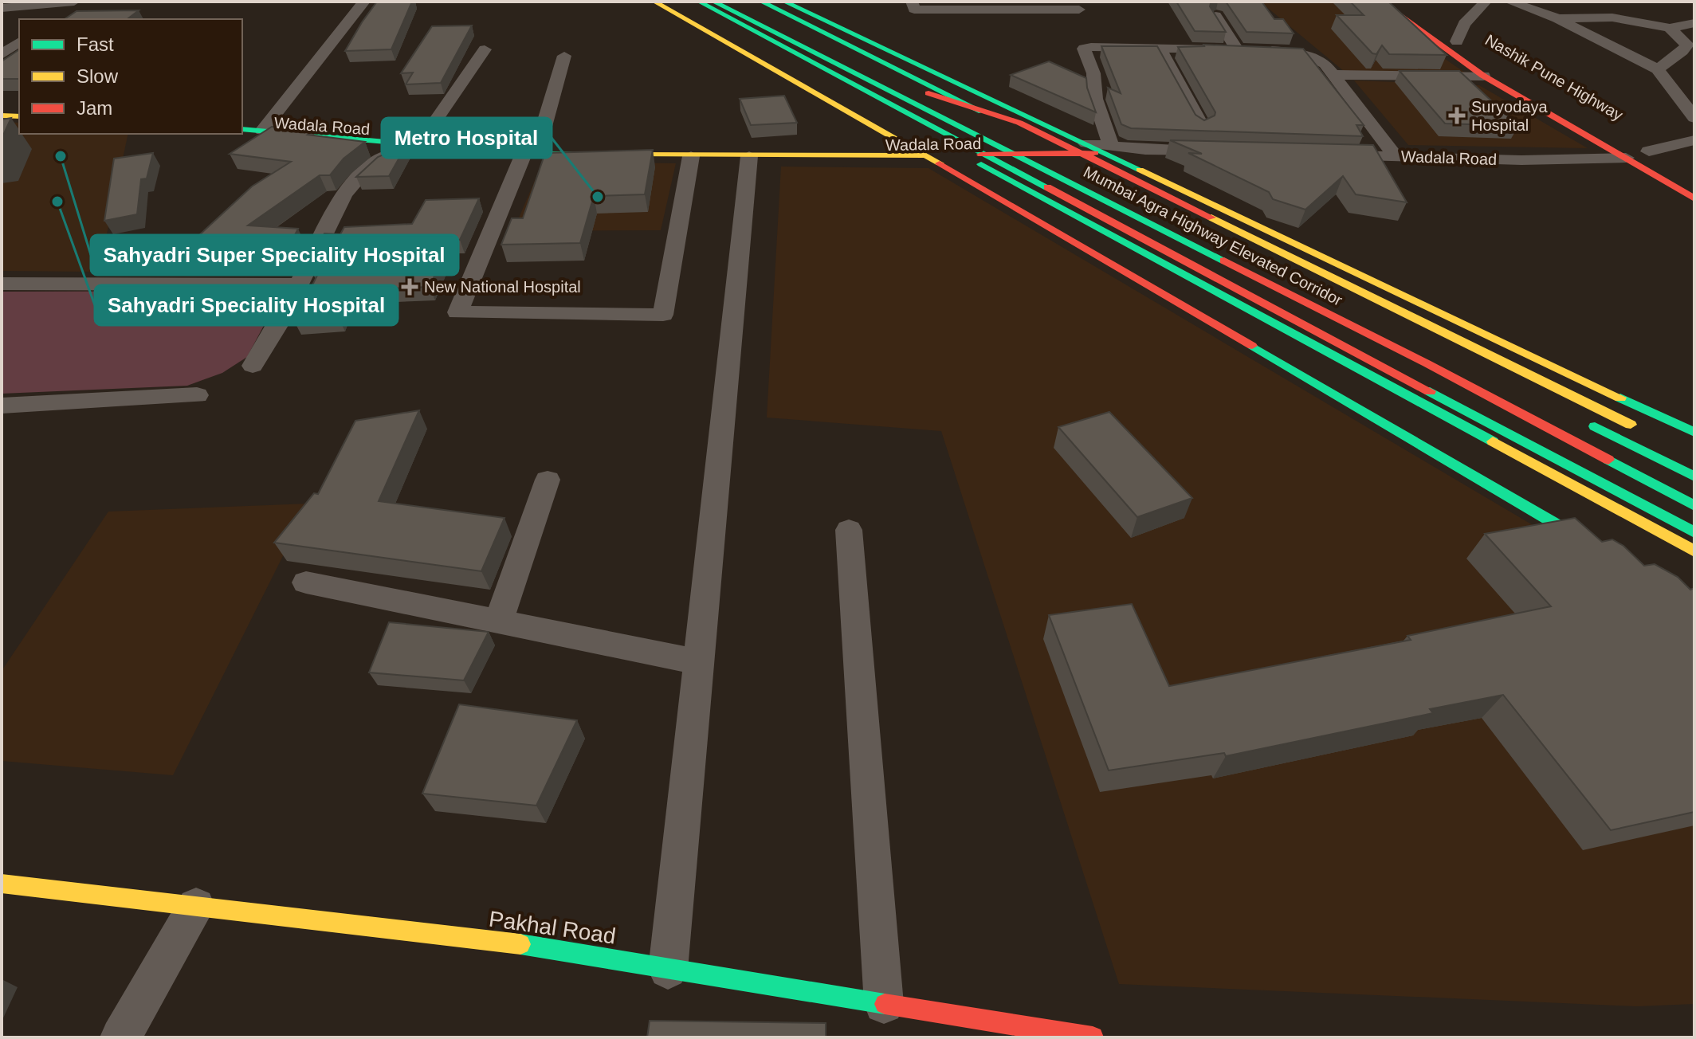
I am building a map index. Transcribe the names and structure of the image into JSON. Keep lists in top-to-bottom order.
{
  "streets": {
    "main road": [
      "Nashik Pune Highway",
      "Wadala Road",
      "Mumbai Agra Highway Elevated Corridor",
      "Pakhal Road"
    ]
  },
  "places": {
    "health": ["Suryodaya Hospital", "New National Hospital"],
    "other": ["Sahyadri Super Speciality Hospital", "Metro Hospital", "Sahyadri Speciality Hospital"]
  },
  "legend": ["Fast", "Slow", "Jam"]
}
